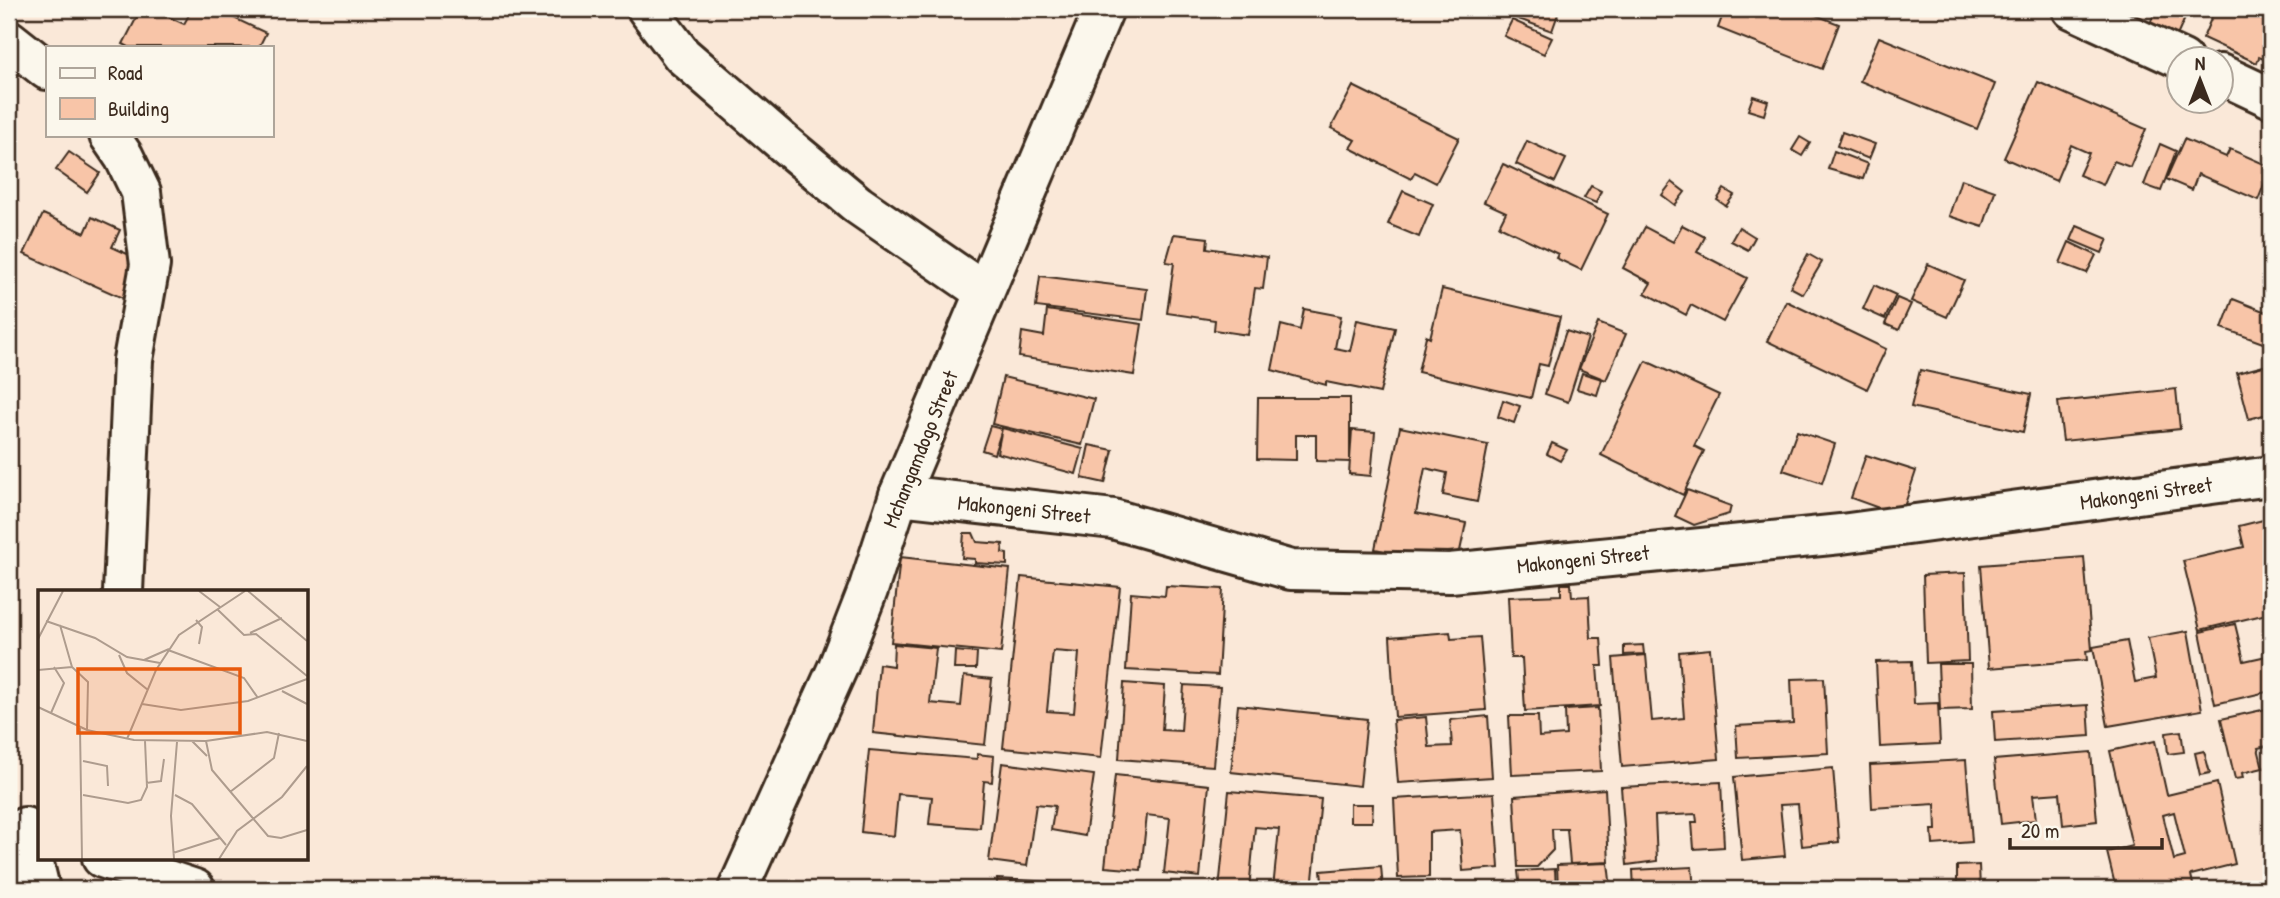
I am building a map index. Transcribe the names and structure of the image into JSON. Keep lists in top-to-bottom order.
{
  "streets": {
    "street": ["Mchangamdogo Street", "Makongeni Street"]
  },
  "crossings": [
    ["Mchangamdogo Street", "Makongeni Street"]
  ],
  "legend": ["Road", "Building"],
  "scale_bar": "20 m",
  "north": "top"
}
